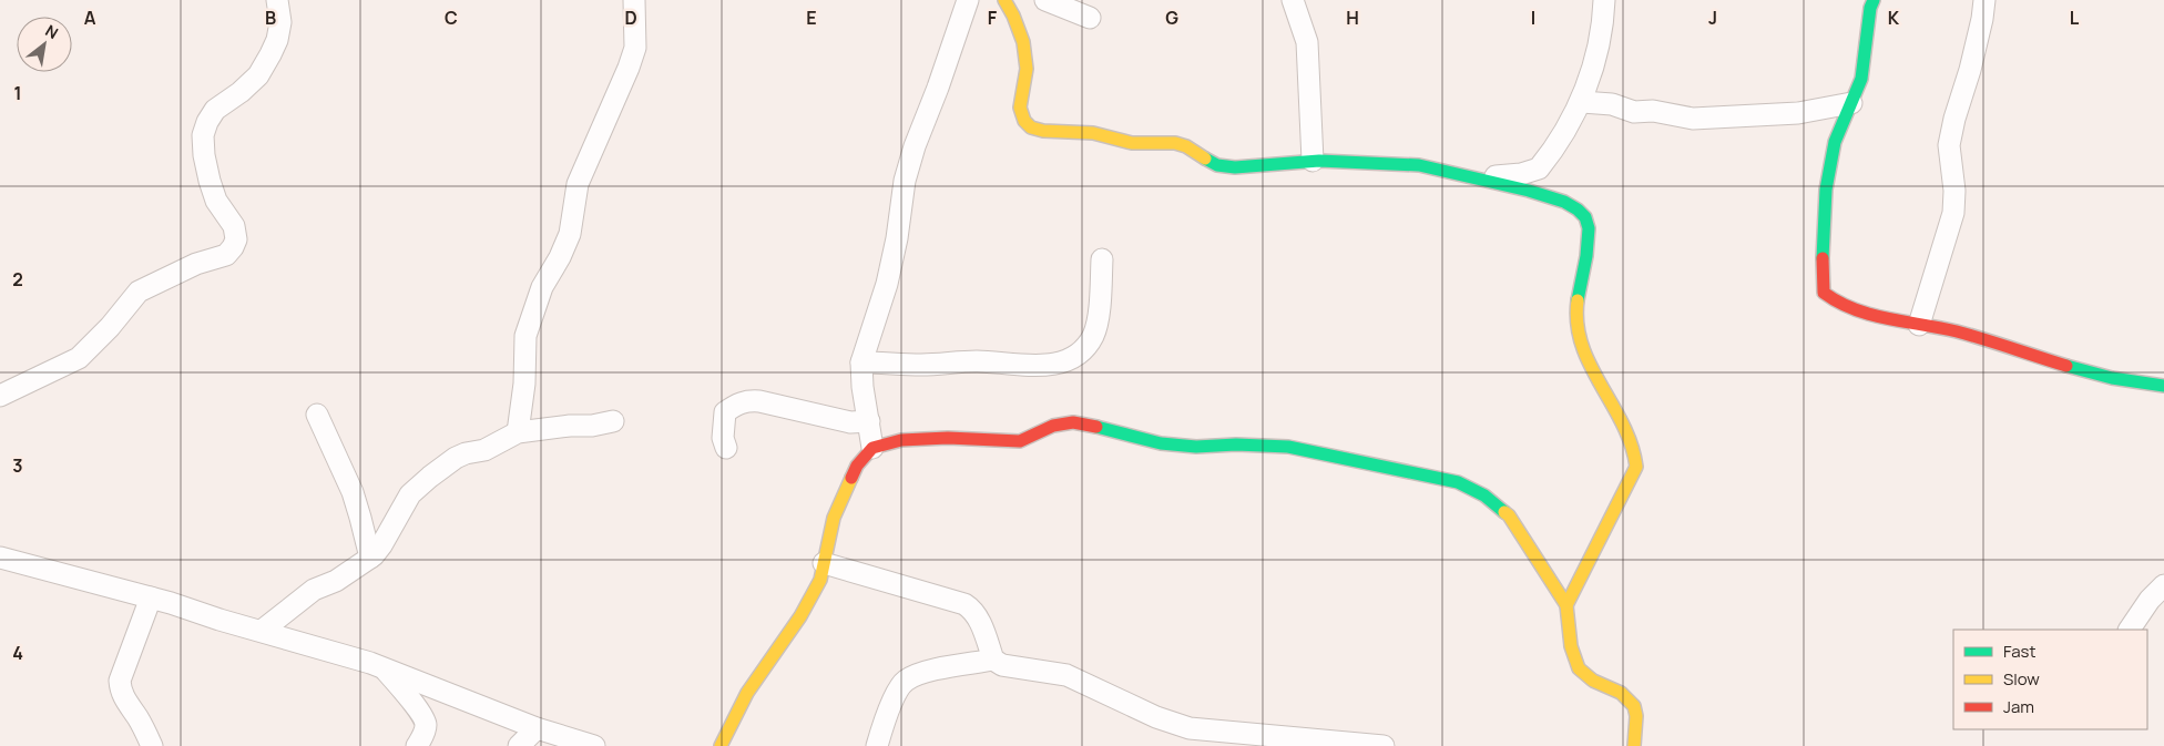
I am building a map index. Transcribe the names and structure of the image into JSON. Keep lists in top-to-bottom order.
{
  "legend": ["Fast", "Slow", "Jam"],
  "north": "top right",
  "grid": {
    "columns": [
      "A",
      "B",
      "C",
      "D",
      "E",
      "F",
      "G",
      "H",
      "I",
      "J",
      "K",
      "L"
    ],
    "rows": [
      "1",
      "2",
      "3",
      "4"
    ]
  }
}
